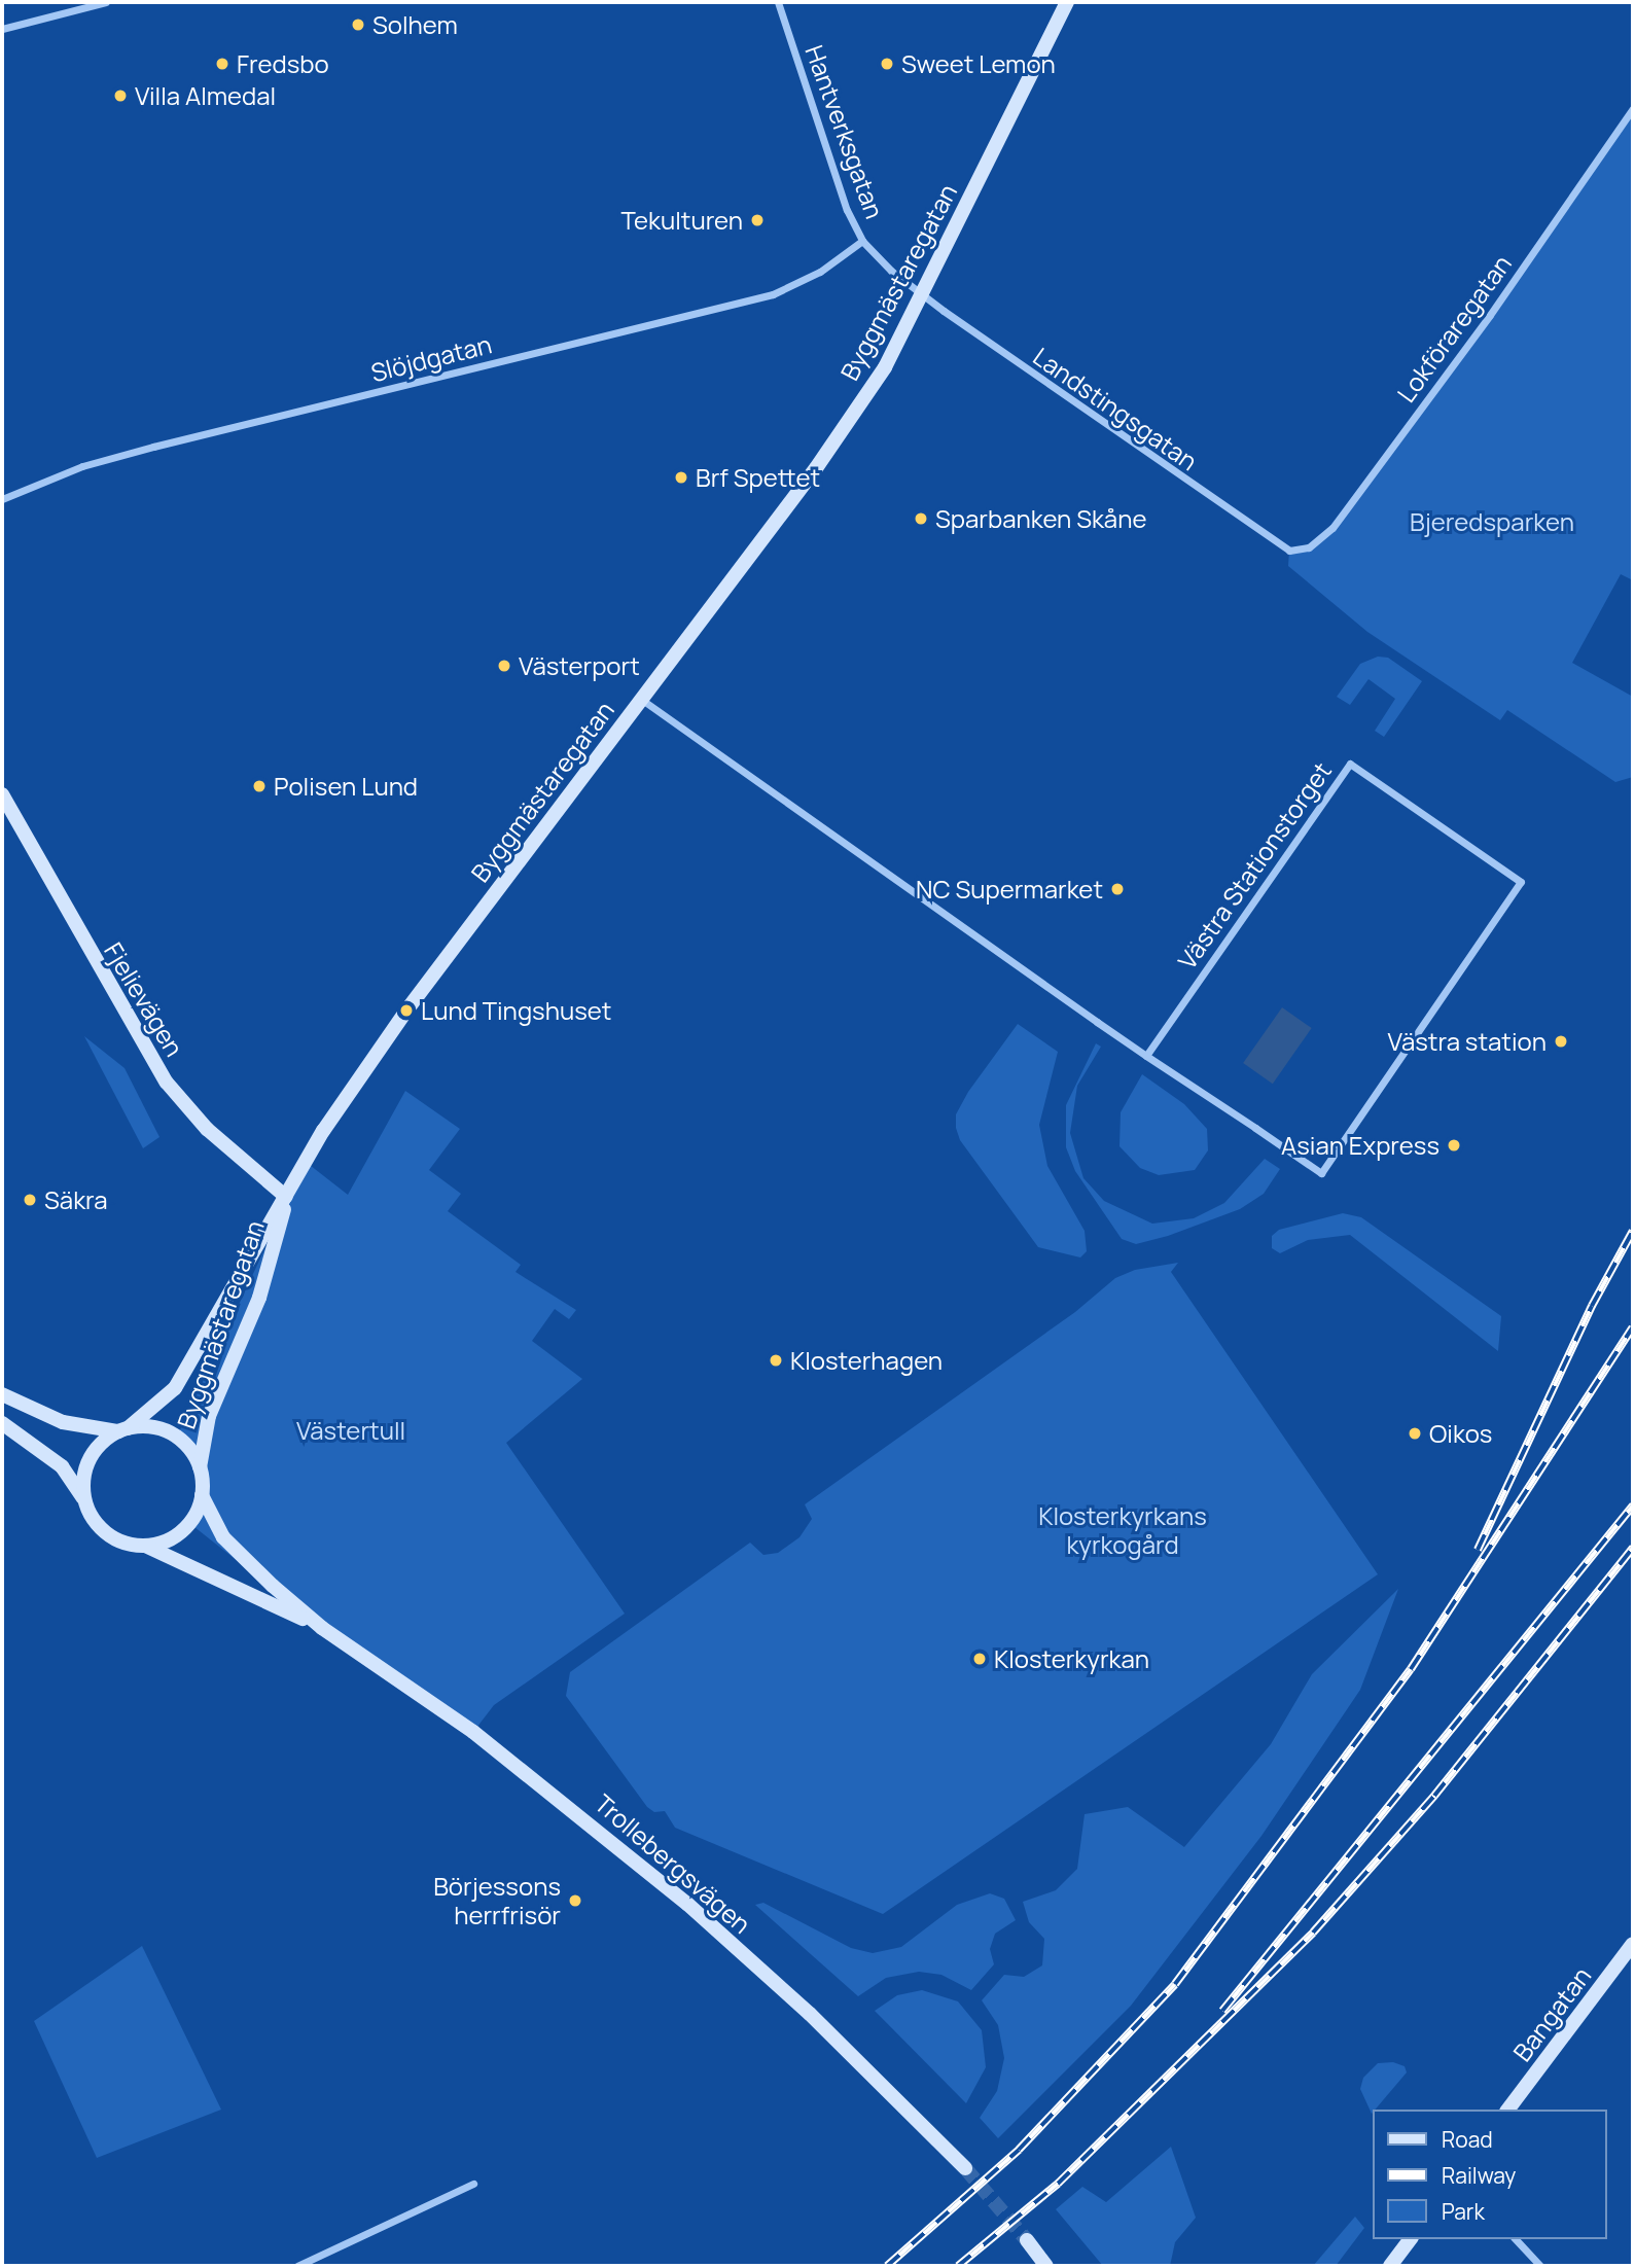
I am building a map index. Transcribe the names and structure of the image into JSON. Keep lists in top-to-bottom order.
{
  "streets": {
    "street": [
      "Hantverksgatan",
      "Byggmästaregatan",
      "Lokföraregatan",
      "Slöjdgatan",
      "Landstingsgatan",
      "Västra Stationstorget",
      "Fjelievägen",
      "Trollebergsvägen",
      "Bangatan"
    ]
  },
  "crossings": [
    ["Hantverksgatan", "Byggmästaregatan"],
    ["Hantverksgatan", "Slöjdgatan"],
    ["Hantverksgatan", "Landstingsgatan"],
    ["Byggmästaregatan", "Landstingsgatan"],
    ["Byggmästaregatan", "Västra Stationstorget"],
    ["Byggmästaregatan", "Fjelievägen"],
    ["Byggmästaregatan", "Trollebergsvägen"],
    ["Lokföraregatan", "Landstingsgatan"]
  ],
  "parks": ["Bjeredsparken", "Västertull", "Klosterkyrkans kyrkogård"],
  "places": [
    "Solhem",
    "Fredsbo",
    "Sweet Lemon",
    "Villa Almedal",
    "Tekulturen",
    "Brf Spettet",
    "Sparbanken Skåne",
    "Västerport",
    "Polisen Lund",
    "NC Supermarket",
    "Lund Tingshuset",
    "Västra station",
    "Asian Express",
    "Säkra",
    "Klosterhagen",
    "Oikos",
    "Klosterkyrkan",
    "Börjessons herrfrisör"
  ],
  "legend": ["Road", "Railway", "Park"]
}
